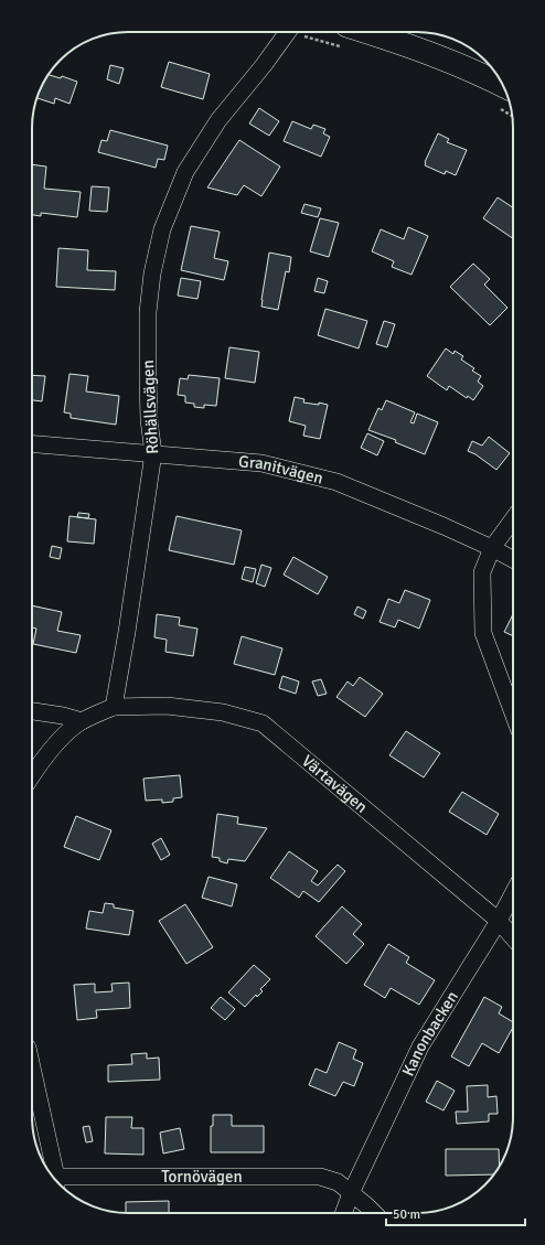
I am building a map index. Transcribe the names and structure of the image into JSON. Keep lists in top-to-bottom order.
{
  "streets": {
    "street": [
      "Röhällsvägen",
      "Granitvägen",
      "Värtavägen",
      "Kanonbacken",
      "Tornövägen"
    ]
  },
  "crossings": [
    ["Röhällsvägen", "Granitvägen"],
    ["Röhällsvägen", "Värtavägen"],
    ["Värtavägen", "Kanonbacken"],
    ["Kanonbacken", "Tornövägen"]
  ],
  "scale_bar": "50 m"
}
